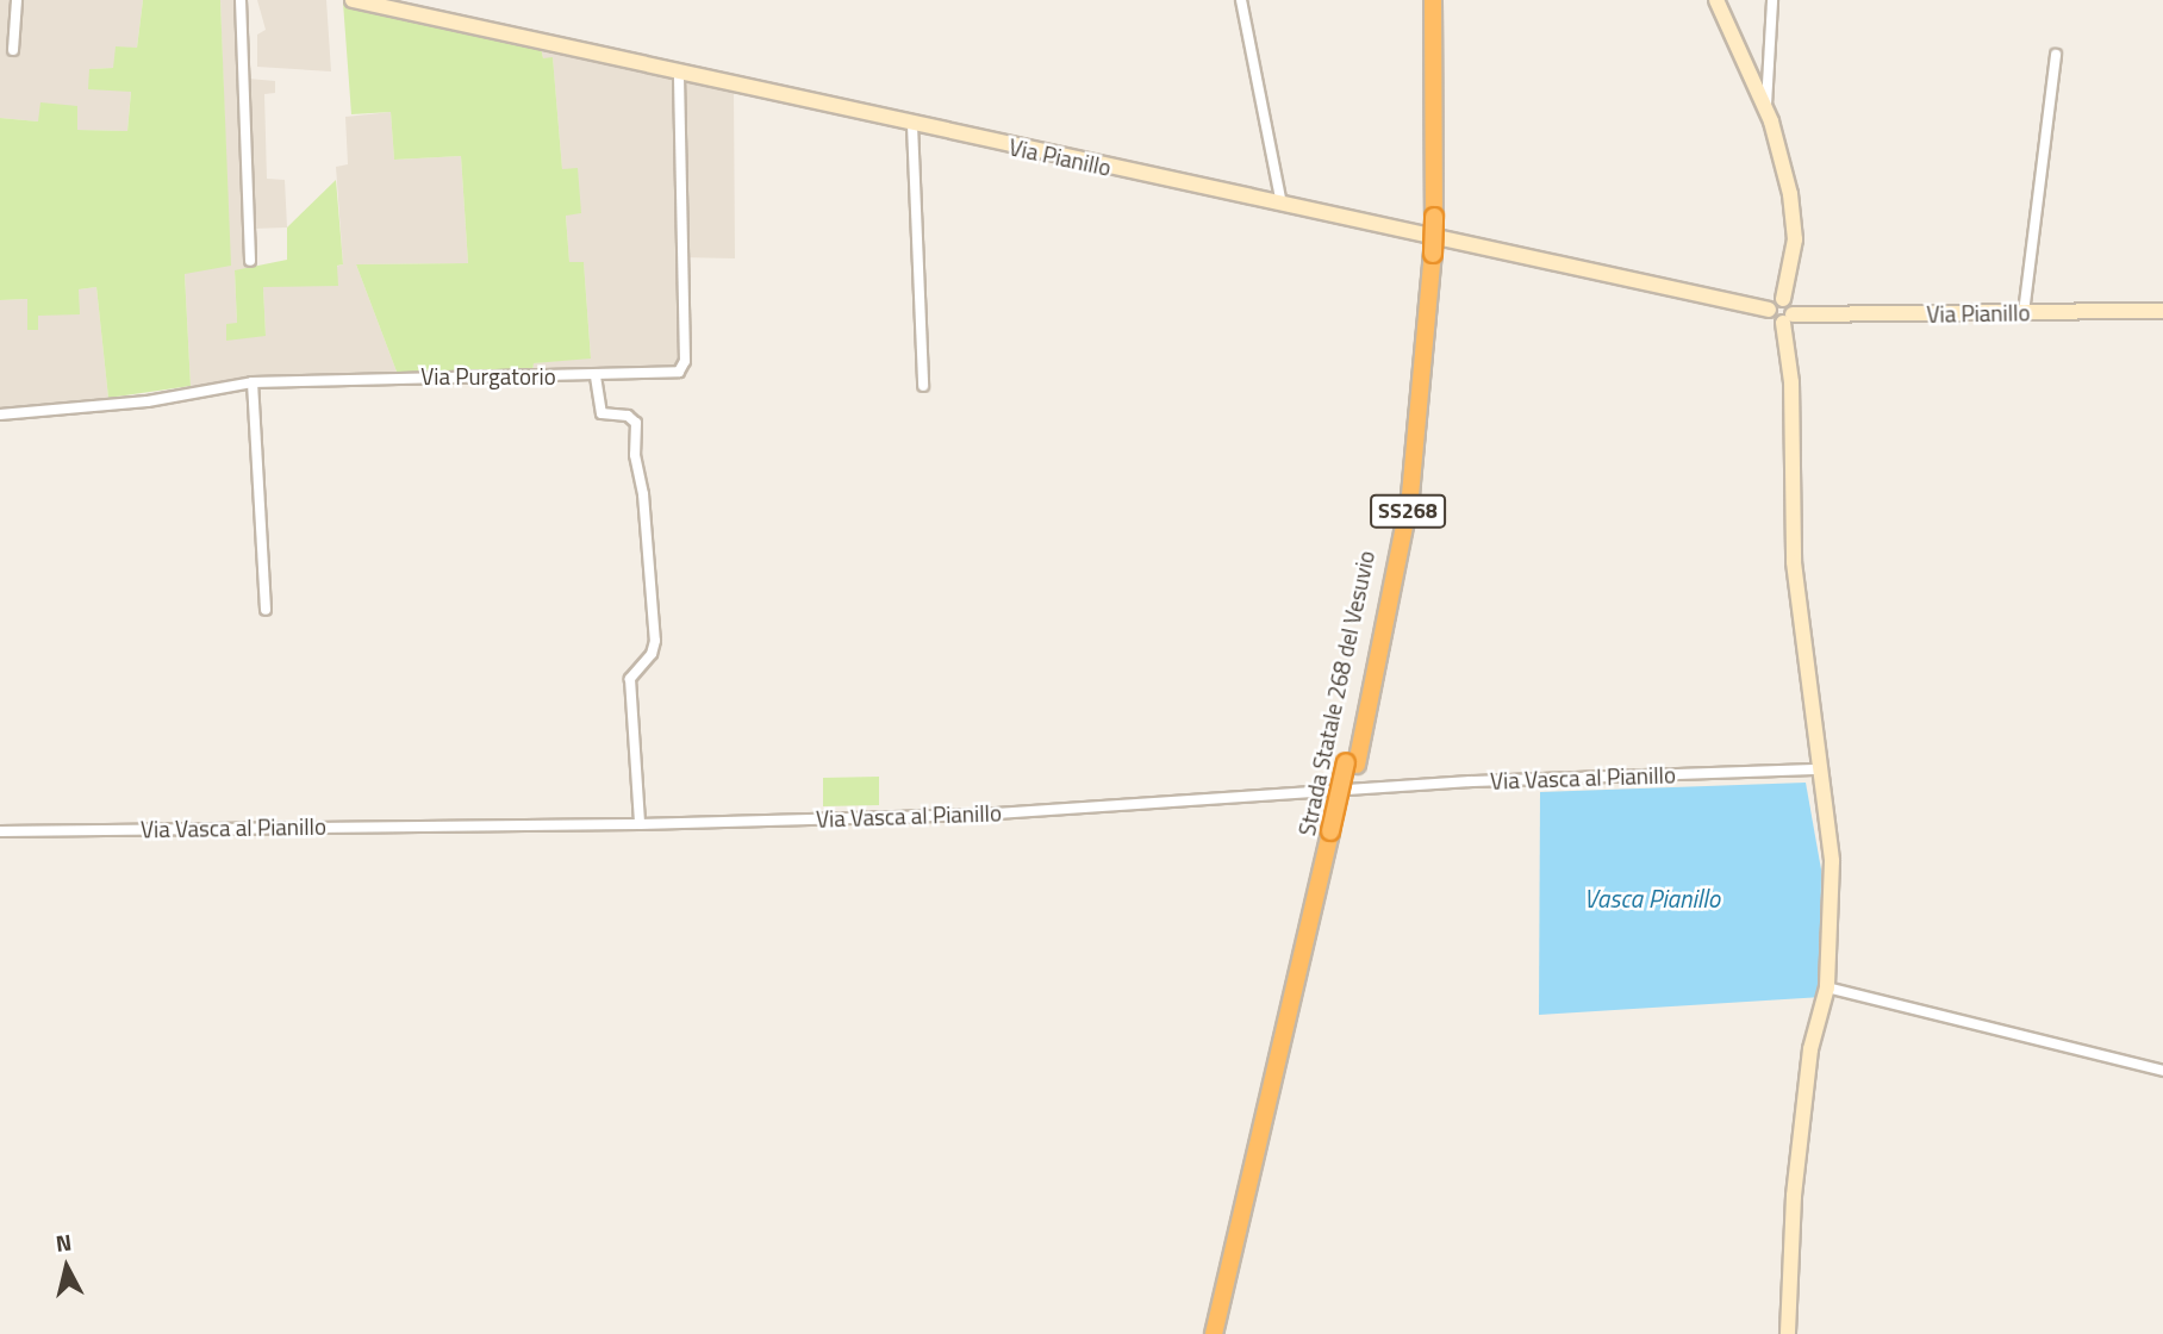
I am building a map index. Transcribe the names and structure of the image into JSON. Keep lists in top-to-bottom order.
{
  "streets": {
    "highway": ["SS268", "Strada Statale 268 del Vesuvio"],
    "street": ["Via Pianillo", "Via Purgatorio", "Via Vasca al Pianillo"]
  },
  "crossings": [
    ["Via Pianillo", "Via Purgatorio"]
  ],
  "water": ["Vasca Pianillo"],
  "north": "top"
}
